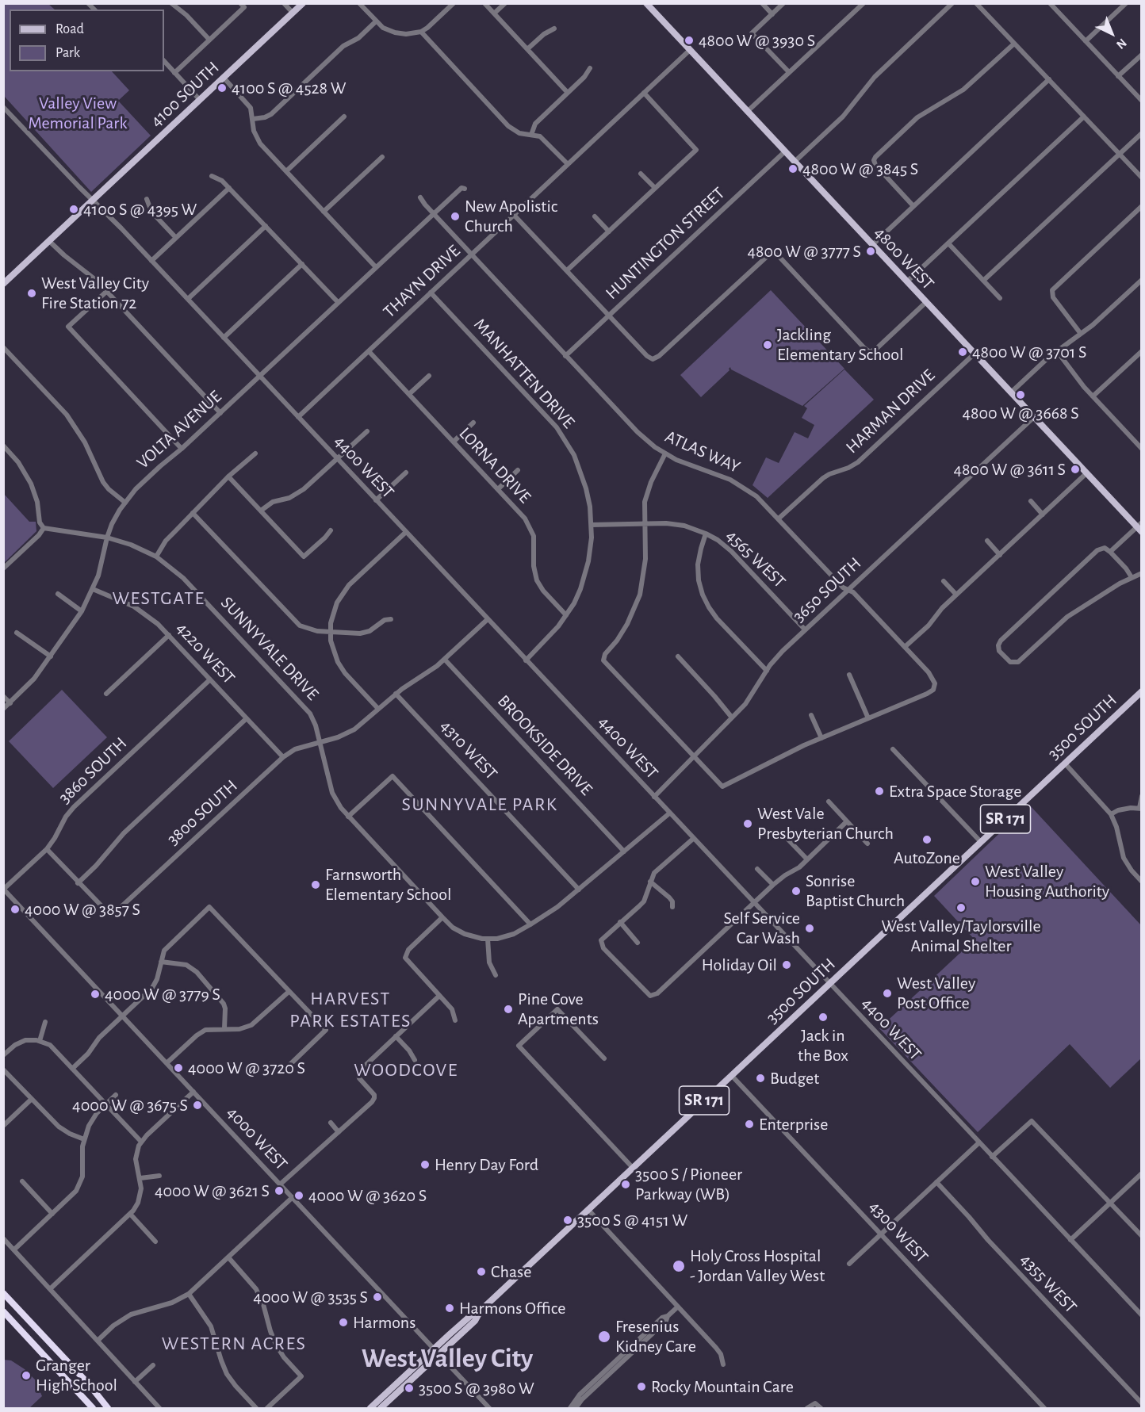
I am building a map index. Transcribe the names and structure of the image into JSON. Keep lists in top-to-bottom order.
{
  "streets": {
    "main road": [
      "4100 SOUTH",
      "4800 WEST",
      "3500 SOUTH",
      "SR 171"
    ],
    "street": [
      "HUNTINGTON STREET",
      "THAYN DRIVE",
      "MANHATTEN DRIVE",
      "HARMAN DRIVE",
      "VOLTA AVENUE",
      "ATLAS WAY",
      "LORNA DRIVE",
      "4400 WEST",
      "4565 WEST",
      "3650 SOUTH",
      "SUNNYVALE DRIVE",
      "4220 WEST",
      "BROOKSIDE DRIVE",
      "4310 WEST",
      "3860 SOUTH",
      "3800 SOUTH",
      "4000 WEST",
      "4300 WEST",
      "4355 WEST"
    ]
  },
  "crossings": [
    ["4100 SOUTH", "4400 WEST"],
    ["HUNTINGTON STREET", "4800 WEST"],
    ["HUNTINGTON STREET", "ATLAS WAY"],
    ["4800 WEST", "THAYN DRIVE"],
    ["4800 WEST", "HARMAN DRIVE"],
    ["4800 WEST", "3650 SOUTH"],
    ["THAYN DRIVE", "MANHATTEN DRIVE"],
    ["THAYN DRIVE", "ATLAS WAY"],
    ["THAYN DRIVE", "LORNA DRIVE"],
    ["THAYN DRIVE", "4400 WEST"],
    ["MANHATTEN DRIVE", "LORNA DRIVE"],
    ["MANHATTEN DRIVE", "4400 WEST"],
    ["MANHATTEN DRIVE", "4565 WEST"],
    ["HARMAN DRIVE", "ATLAS WAY"],
    ["VOLTA AVENUE", "ATLAS WAY"],
    ["VOLTA AVENUE", "4400 WEST"],
    ["VOLTA AVENUE", "SUNNYVALE DRIVE"],
    ["VOLTA AVENUE", "4220 WEST"],
    ["ATLAS WAY", "3650 SOUTH"],
    ["4400 WEST", "3650 SOUTH"],
    ["4400 WEST", "SUNNYVALE DRIVE"],
    ["4400 WEST", "3500 SOUTH"],
    ["4400 WEST", "3800 SOUTH"],
    ["4565 WEST", "3650 SOUTH"],
    ["SUNNYVALE DRIVE", "BROOKSIDE DRIVE"],
    ["SUNNYVALE DRIVE", "4310 WEST"],
    ["SUNNYVALE DRIVE", "3800 SOUTH"],
    ["4220 WEST", "3860 SOUTH"],
    ["4220 WEST", "3800 SOUTH"],
    ["3500 SOUTH", "4000 WEST"],
    ["3500 SOUTH", "4300 WEST"],
    ["BROOKSIDE DRIVE", "3800 SOUTH"],
    ["4310 WEST", "3800 SOUTH"],
    ["3860 SOUTH", "4000 WEST"]
  ],
  "districts": [
    "WESTGATE",
    "SUNNYVALE PARK",
    "HARVEST PARK ESTATES",
    "WOODCOVE",
    "WESTERN ACRES",
    "West Valley City"
  ],
  "parks": ["Valley View Memorial Park"],
  "places": [
    "4800 W @ 3930 S",
    "4100 S @ 4528 W",
    "4800 W @ 3845 S",
    "4100 S @ 4395 W",
    "New Apolistic Church",
    "4800 W @ 3777 S",
    "West Valley City Fire Station 72",
    "Jackling Elementary School",
    "4800 W @ 3701 S",
    "4800 W @ 3668 S",
    "4800 W @ 3611 S",
    "Extra Space Storage",
    "West Vale Presbyterian Church",
    "AutoZone",
    "West Valley Housing Authority",
    "Farnsworth Elementary School",
    "Sonrise Baptist Church",
    "West Valley/Taylorsville Animal Shelter",
    "4000 W @ 3857 S",
    "Self Service Car Wash",
    "Holiday Oil",
    "West Valley Post Office",
    "4000 W @ 3779 S",
    "Pine Cove Apartments",
    "Jack in the Box",
    "4000 W @ 3720 S",
    "Budget",
    "4000 W @ 3675 S",
    "Enterprise",
    "Henry Day Ford",
    "3500 S / Pioneer Parkway (WB)",
    "4000 W @ 3621 S",
    "4000 W @ 3620 S",
    "3500 S @ 4151 W",
    "Holy Cross Hospital - Jordan Valley West",
    "Chase",
    "4000 W @ 3535 S",
    "Harmons Office",
    "Harmons",
    "Fresenius Kidney Care",
    "Granger High School",
    "Rocky Mountain Care",
    "3500 S @ 3980 W"
  ],
  "legend": ["Road", "Park"],
  "north": "bottom right"
}
